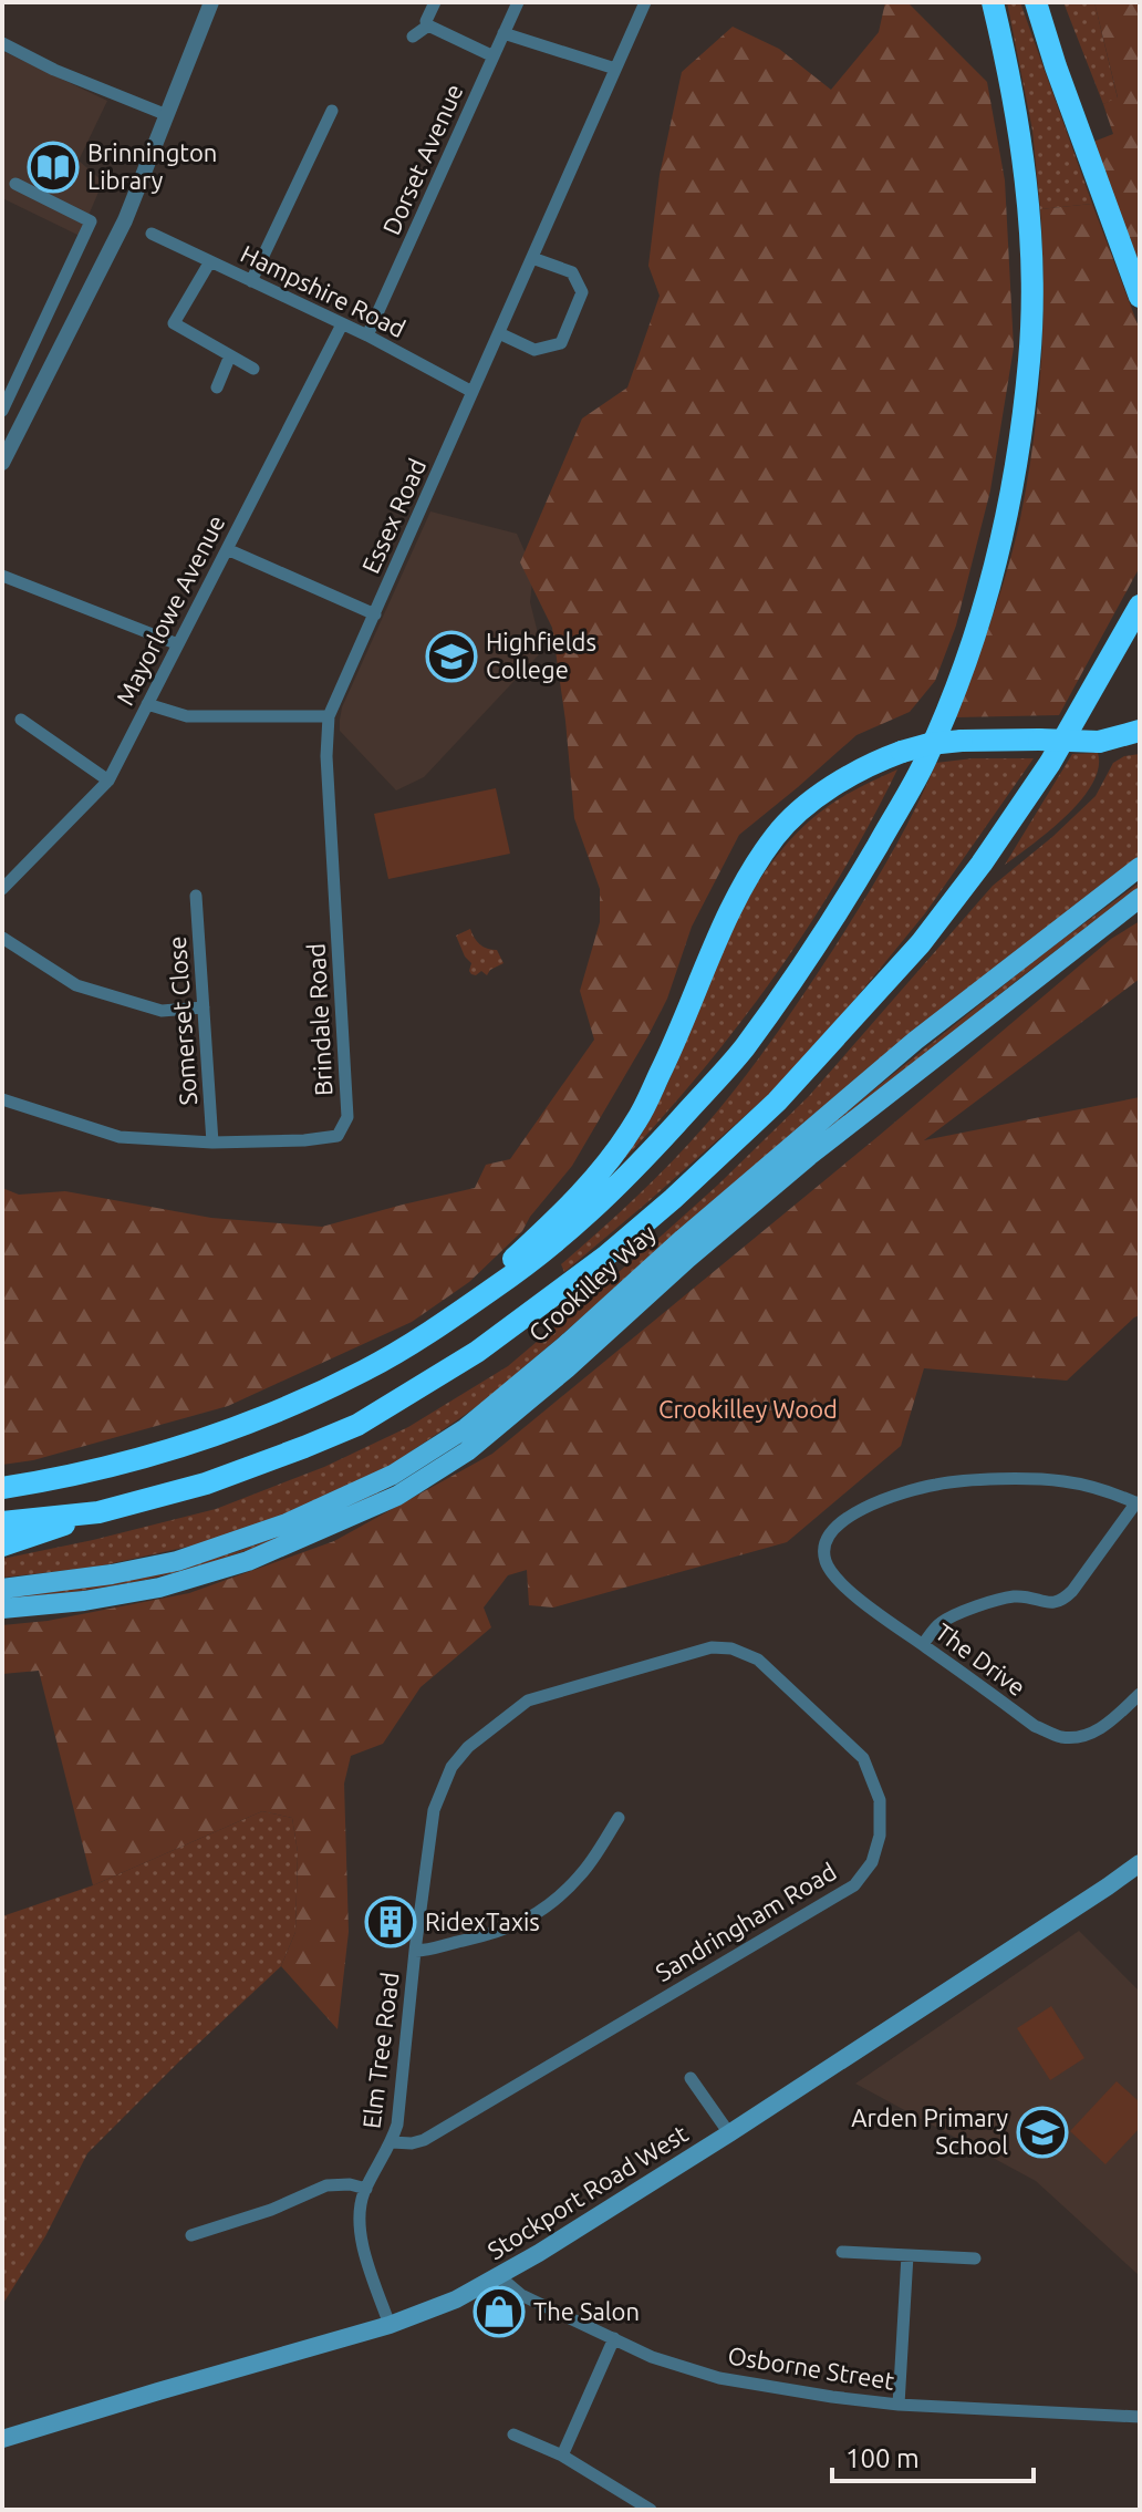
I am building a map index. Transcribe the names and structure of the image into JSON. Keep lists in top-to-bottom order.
{
  "streets": {
    "main road": ["Crookilley Way", "Stockport Road West"],
    "street": [
      "Dorset Avenue",
      "Hampshire Road",
      "Essex Road",
      "Mayorlowe Avenue",
      "Brindale Road",
      "Somerset Close",
      "The Drive",
      "Sandringham Road",
      "Elm Tree Road",
      "Osborne Street"
    ]
  },
  "crossings": [
    ["Dorset Avenue", "Hampshire Road"],
    ["Hampshire Road", "Essex Road"],
    ["Hampshire Road", "Mayorlowe Avenue"],
    ["Essex Road", "Brindale Road"],
    ["Brindale Road", "Somerset Close"],
    ["Sandringham Road", "Elm Tree Road"],
    ["Elm Tree Road", "Stockport Road West"],
    ["Stockport Road West", "Osborne Street"]
  ],
  "parks": ["Crookilley Wood"],
  "places": {
    "library": ["Brinnington Library"],
    "school or university": ["Highfields College", "Arden Primary School"],
    "building": ["RidexTaxis"],
    "shop": ["The Salon"]
  },
  "scale_bar": "100 m"
}
